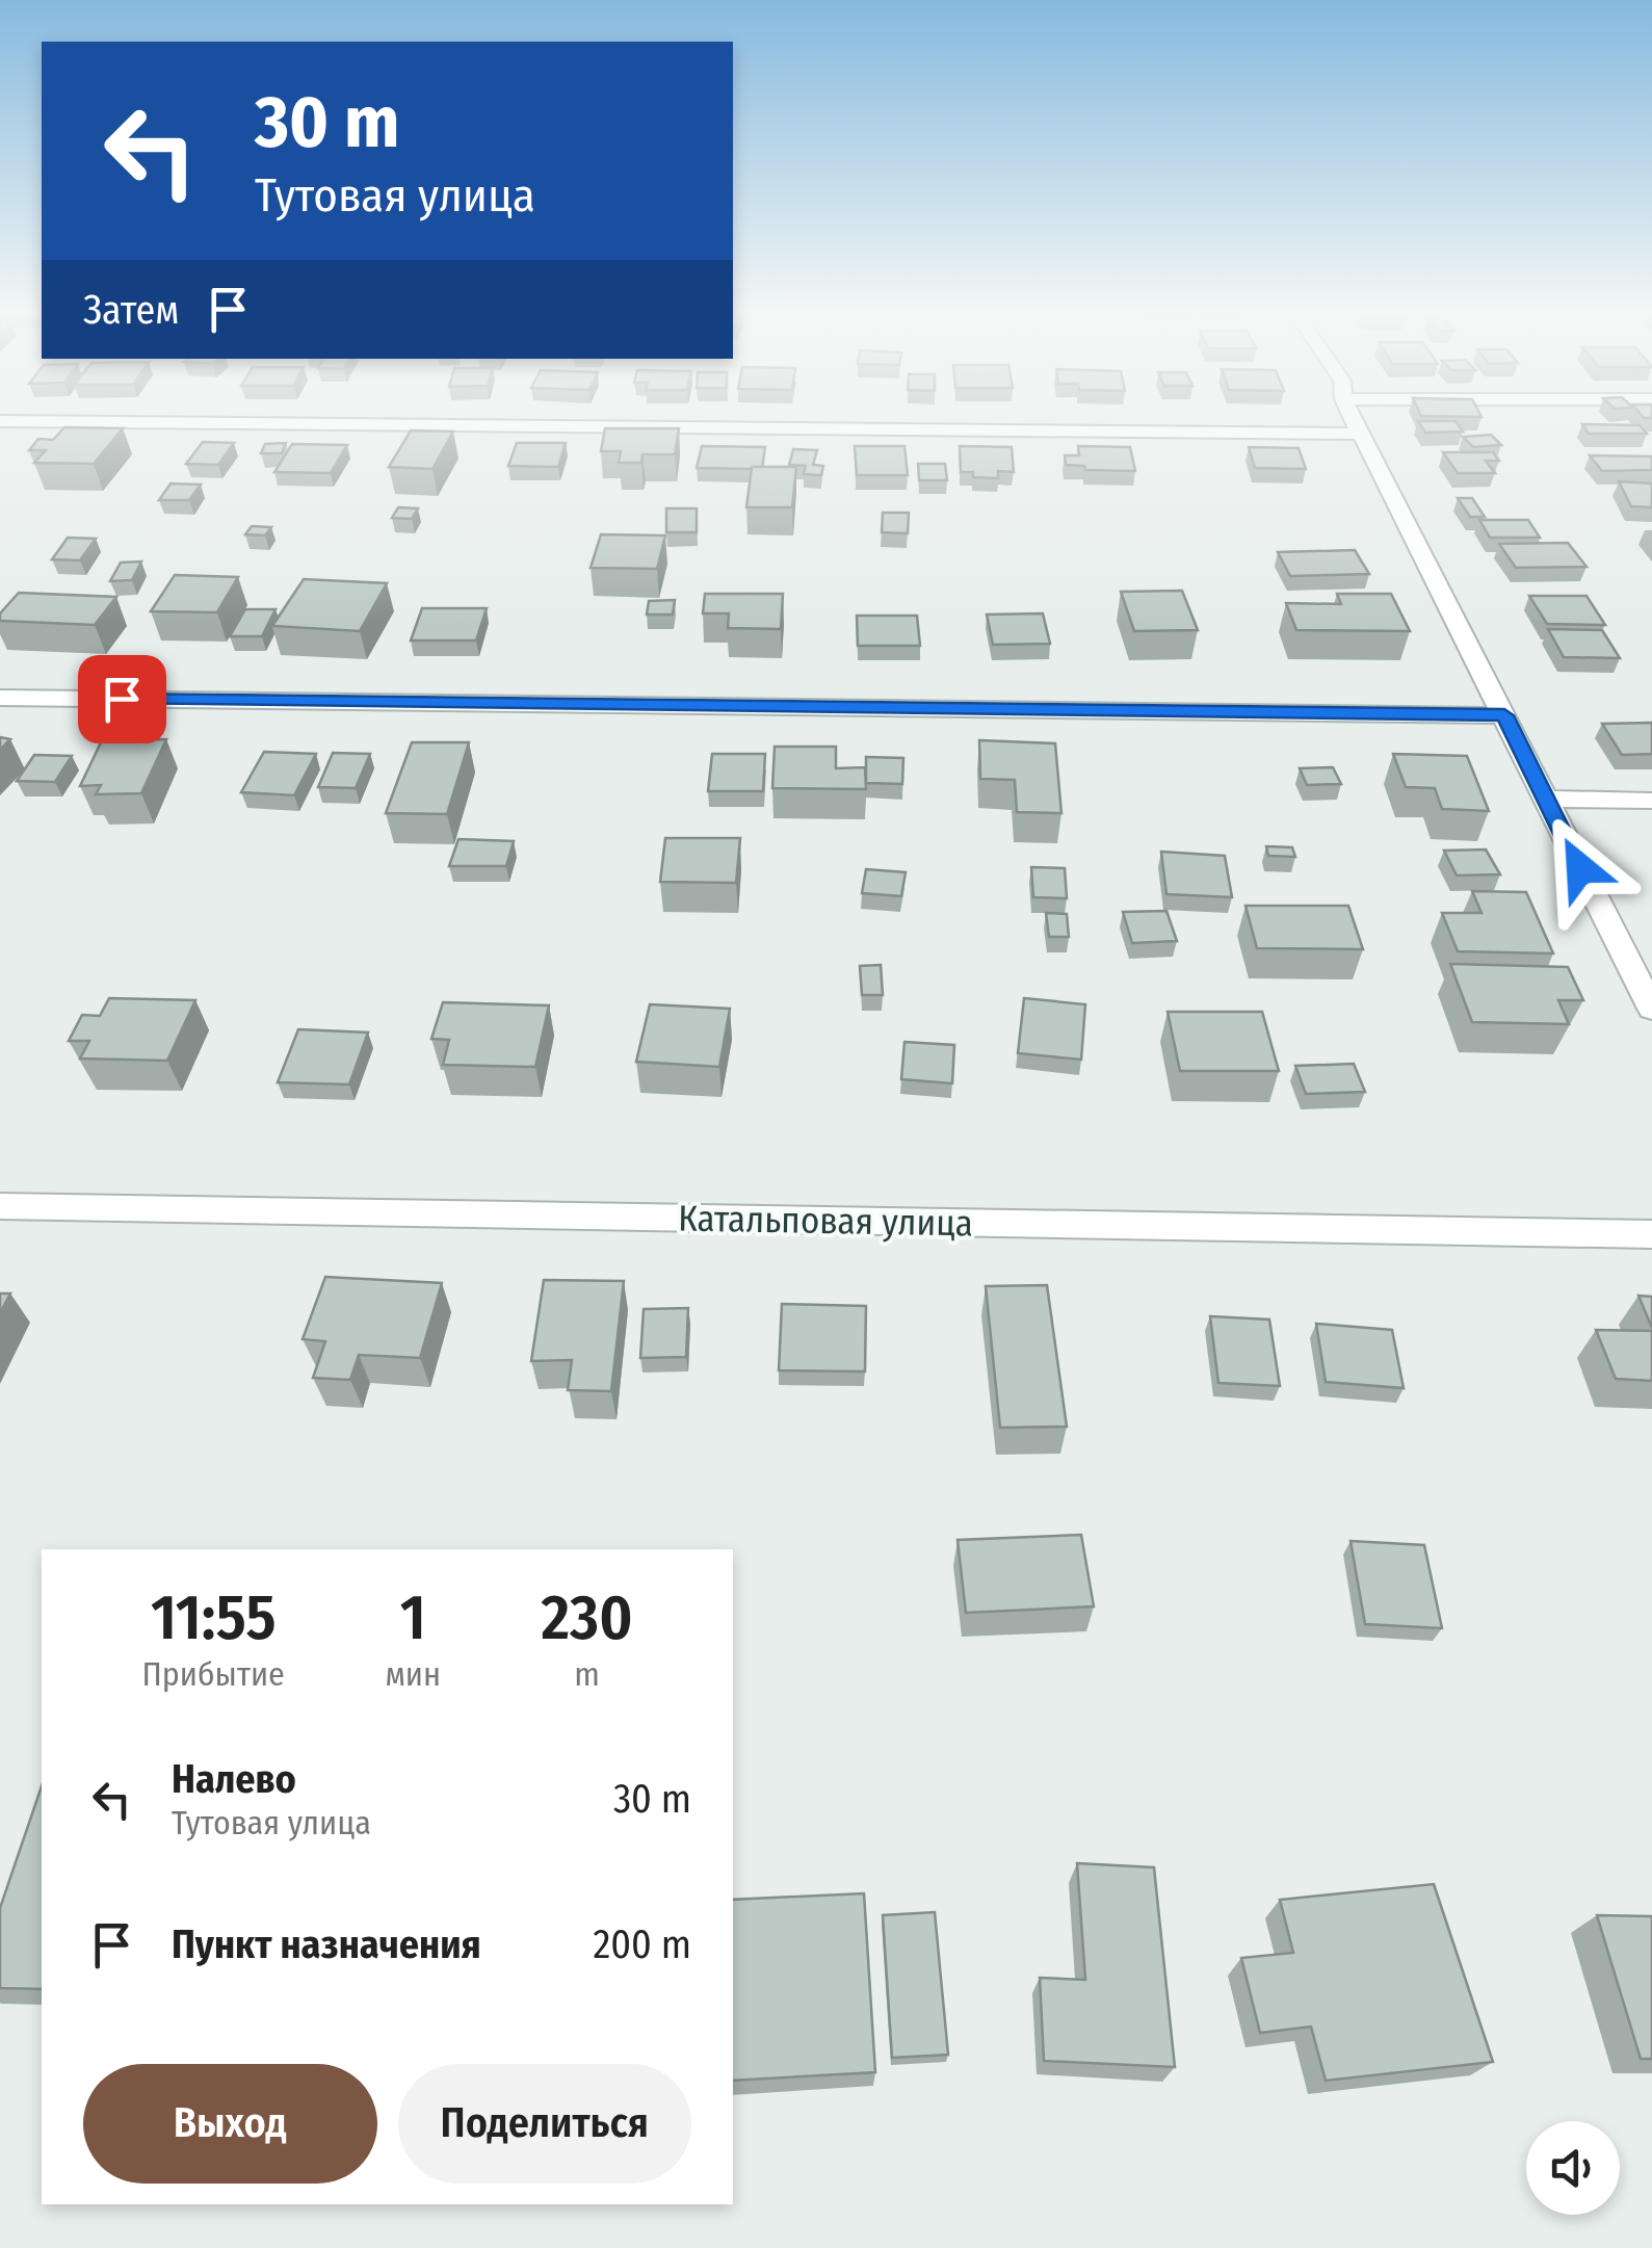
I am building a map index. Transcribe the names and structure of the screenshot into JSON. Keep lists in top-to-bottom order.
{
  "streets": {
    "street": ["Катальповая улица"]
  },
  "page": {
    "turn": ["30 m", "Тутовая улица"],
    "then": "Затем",
    "eta": [
      "11:55",
      "Прибытие",
      "1",
      "мин",
      "230",
      "m"
    ],
    "list": [
      {
        "name": "Налево",
        "note": "Тутовая улица",
        "value": "30 m"
      },
      {
        "name": "Пункт назначения",
        "value": "200 m"
      }
    ],
    "buttons": ["Выход", "Поделиться"]
  }
}
